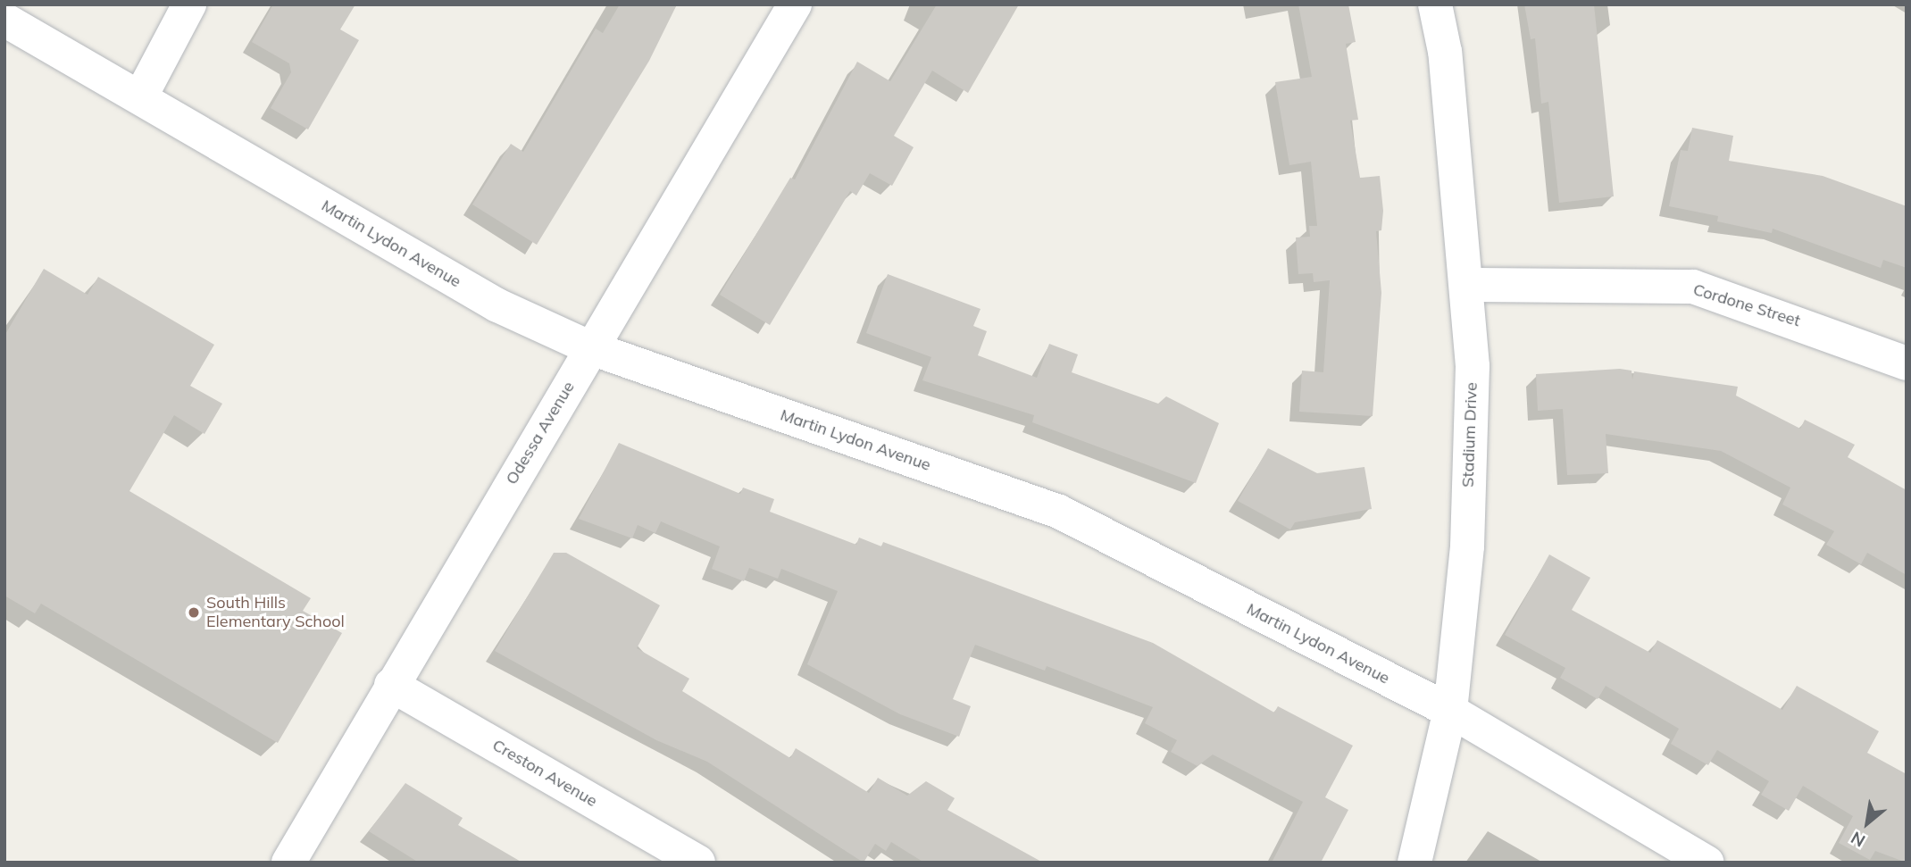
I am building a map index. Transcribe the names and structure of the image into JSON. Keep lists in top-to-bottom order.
{
  "streets": {
    "street": [
      "Martin Lydon Avenue",
      "Cordone Street",
      "Odessa Avenue",
      "Stadium Drive",
      "Creston Avenue"
    ]
  },
  "crossings": [
    ["Martin Lydon Avenue", "Odessa Avenue"],
    ["Martin Lydon Avenue", "Stadium Drive"],
    ["Cordone Street", "Stadium Drive"],
    ["Odessa Avenue", "Creston Avenue"]
  ],
  "places": ["South Hills Elementary School"],
  "north": "bottom left"
}
